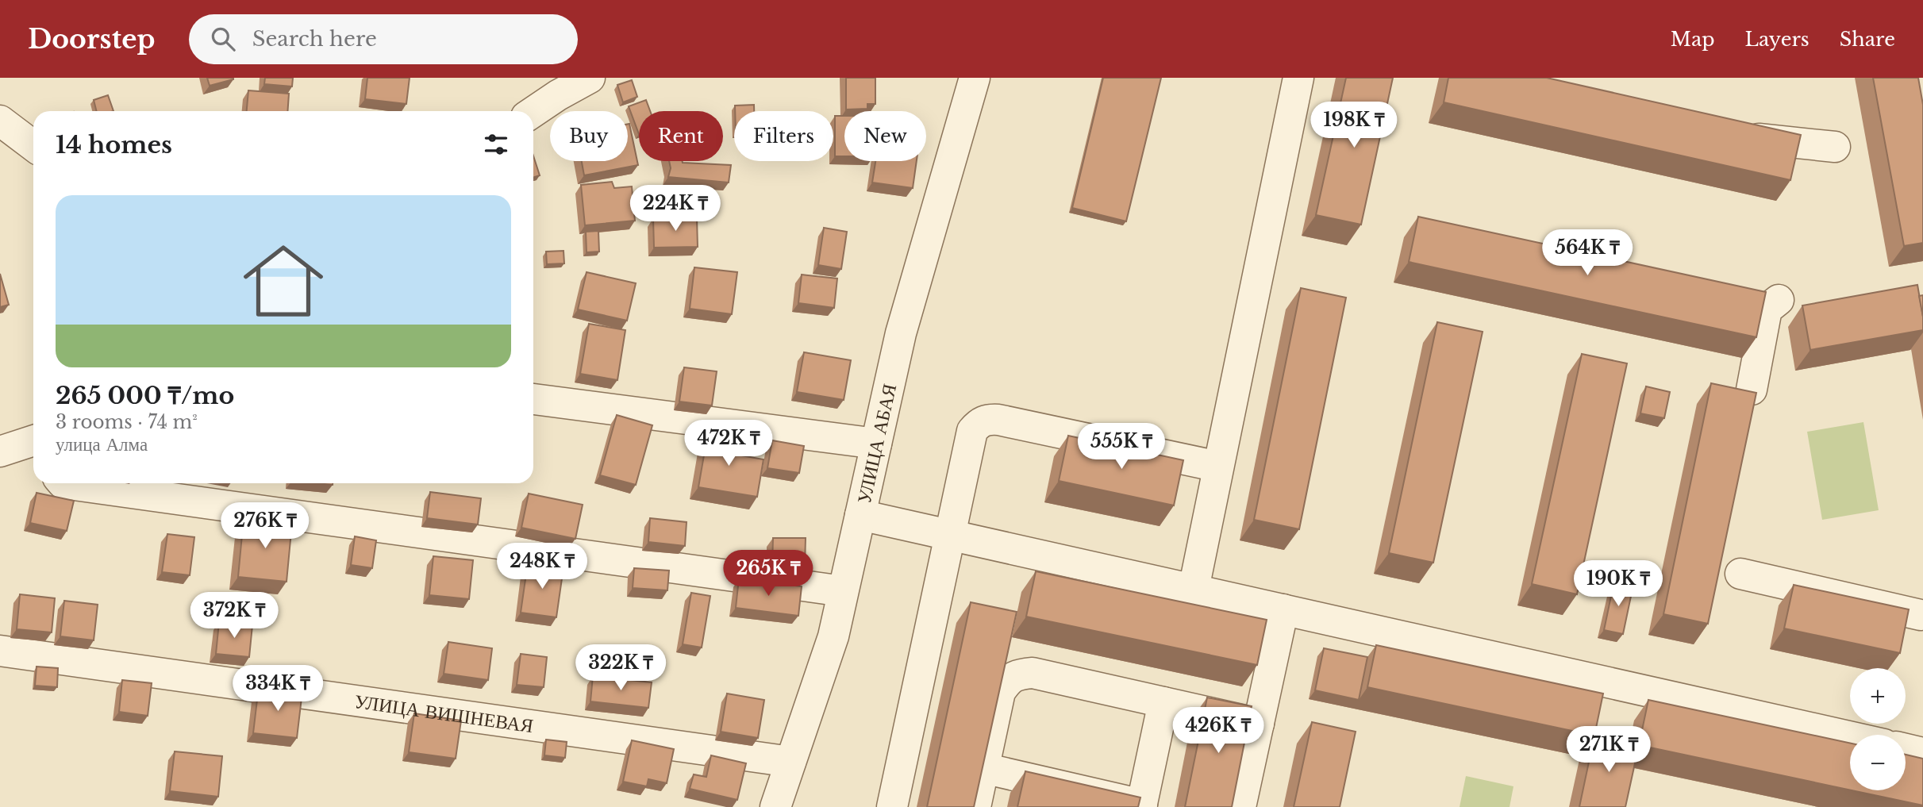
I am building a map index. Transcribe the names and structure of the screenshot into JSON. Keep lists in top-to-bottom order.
{
  "streets": {
    "street": ["УЛИЦА АБАЯ", "УЛИЦА ВИШНЕВАЯ"]
  },
  "crossings": [
    ["УЛИЦА АБАЯ", "УЛИЦА ВИШНЕВАЯ"]
  ],
  "page": {
    "header": "Doorstep",
    "search": "Search here",
    "nav": ["Map", "Layers", "Share"],
    "price": [
      "198K ₸",
      "224K ₸",
      "564K ₸",
      "472K ₸",
      "555K ₸",
      "276K ₸",
      "248K ₸",
      "265K ₸",
      "190K ₸",
      "372K ₸",
      "322K ₸",
      "334K ₸",
      "426K ₸",
      "271K ₸"
    ],
    "chip": [
      "Buy",
      "Rent",
      "Filters",
      "New"
    ],
    "heading": "14 homes",
    "list": [
      {
        "name": "265 000 ₸/mo",
        "note": "3 rooms · 74 m² · улица Алма"
      }
    ],
    "map_buttons": ["+", "−"]
  }
}
